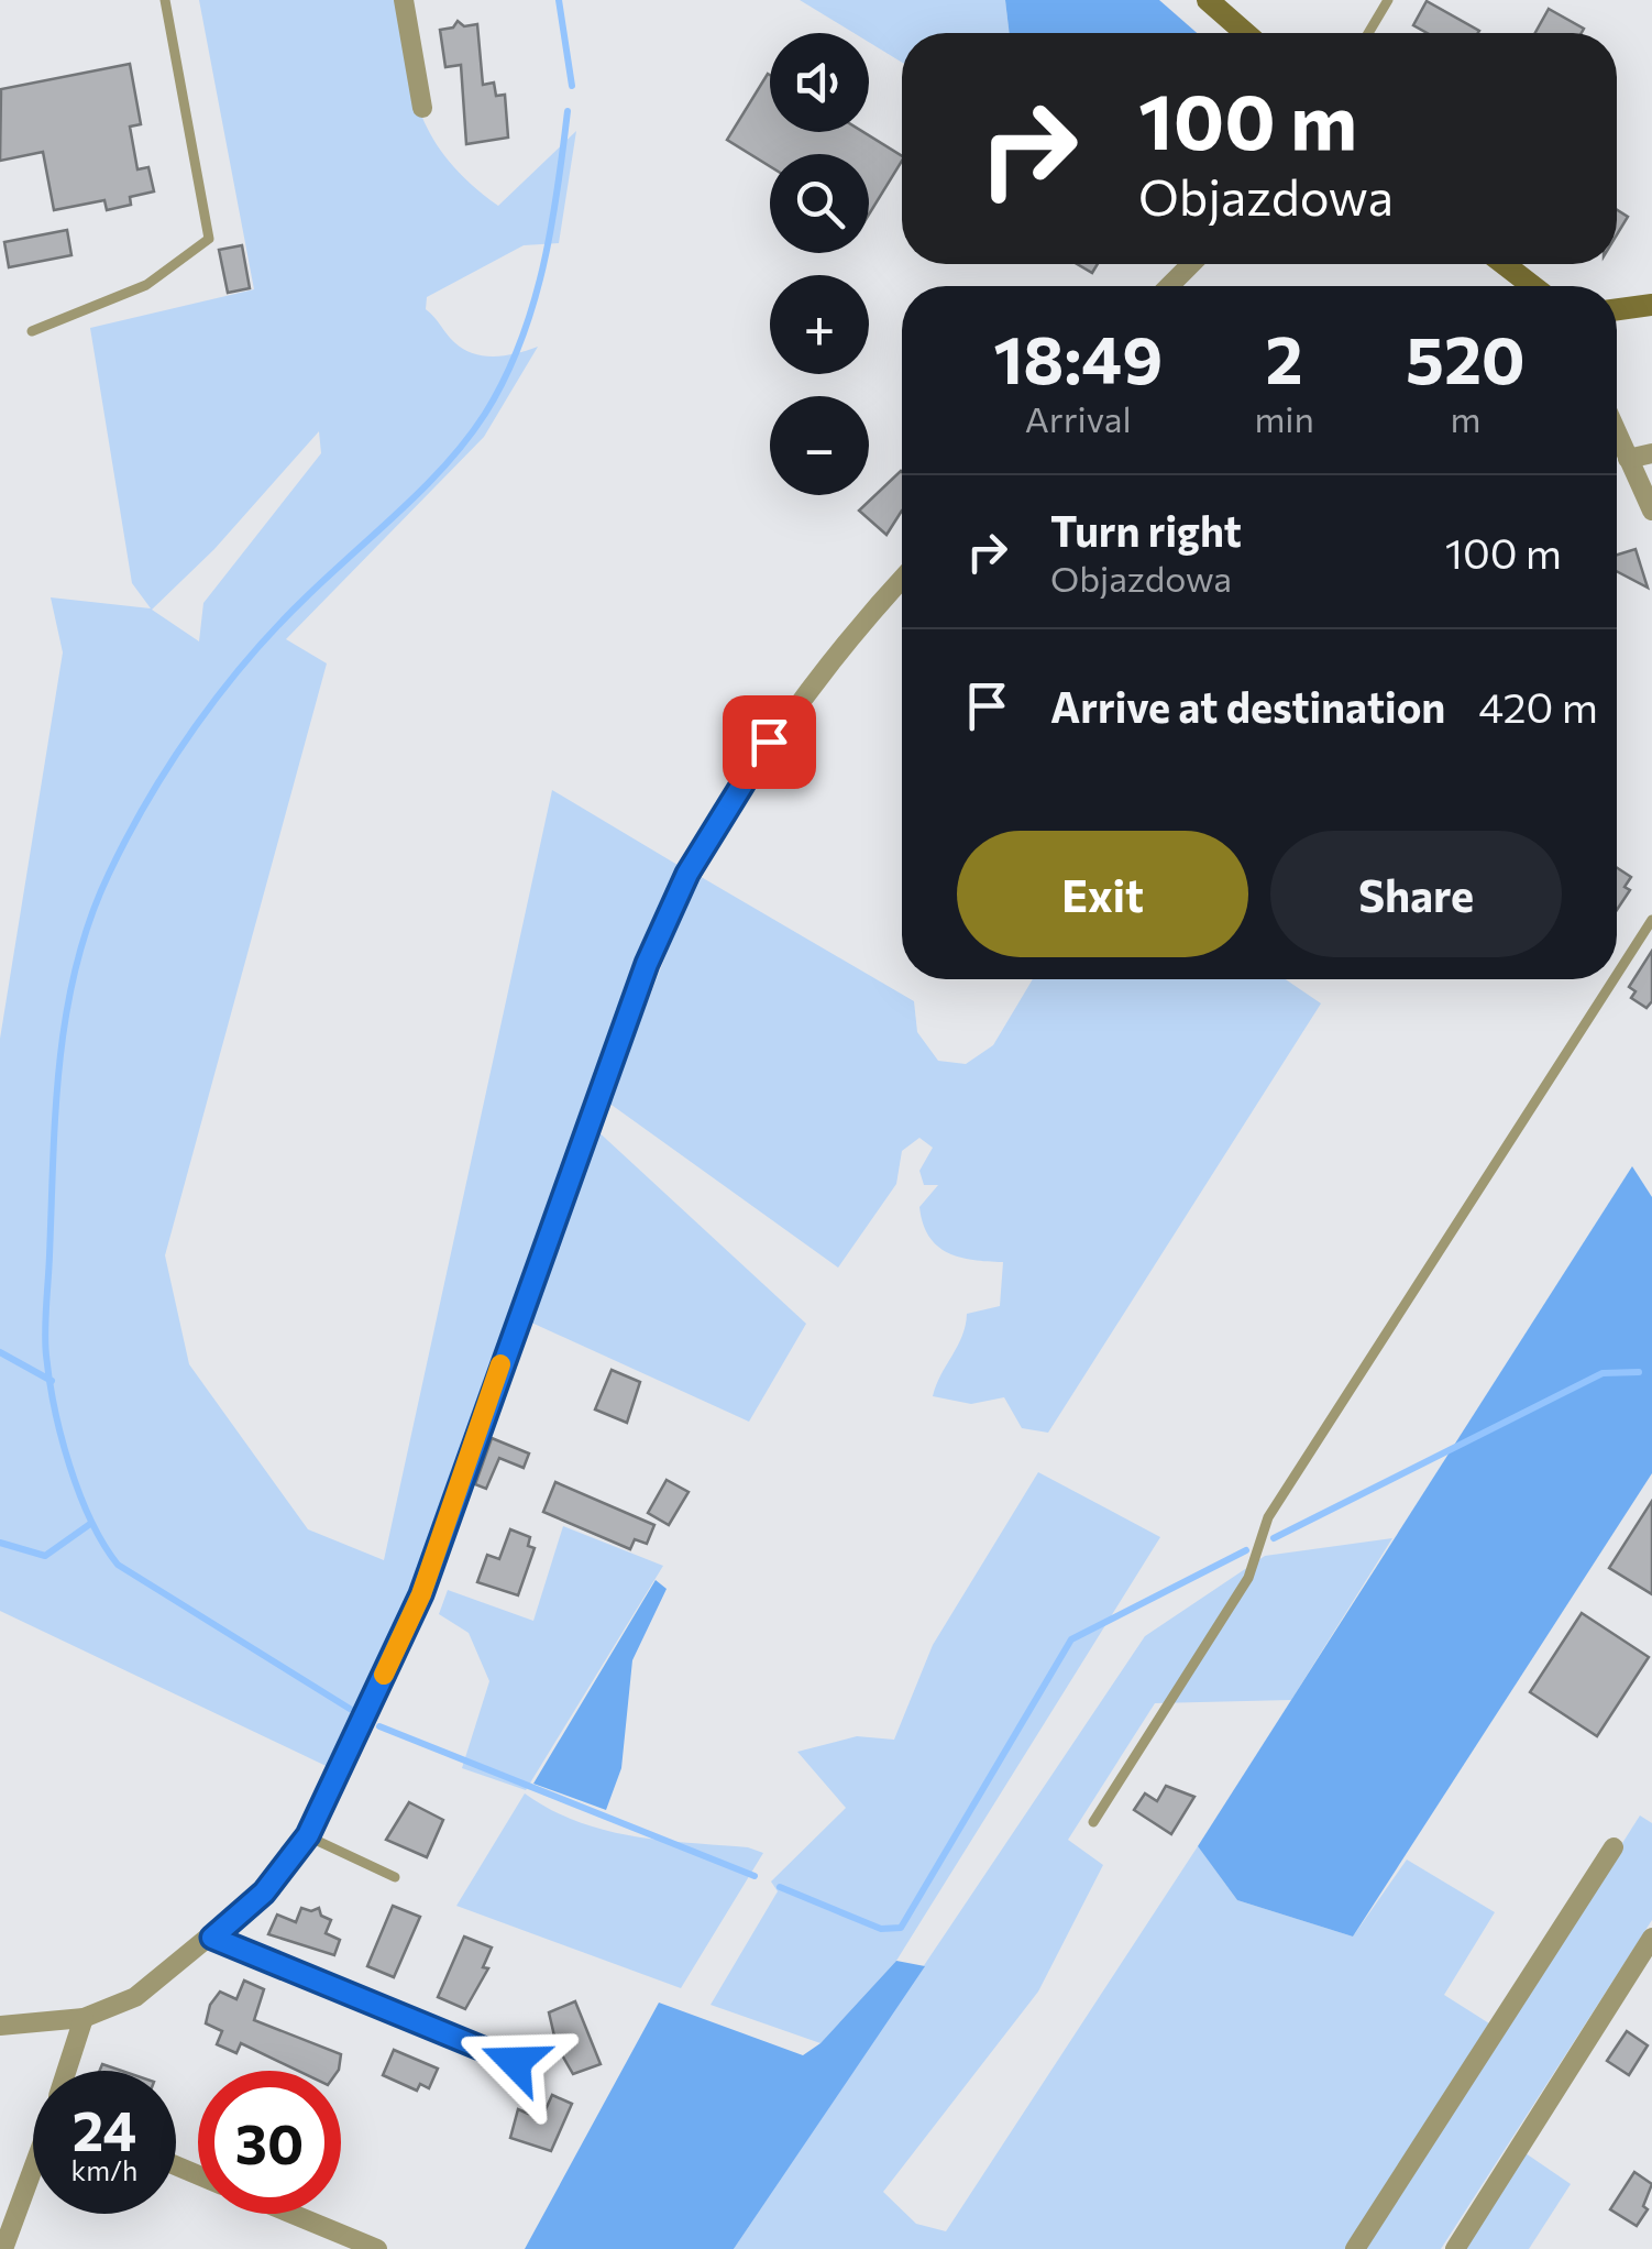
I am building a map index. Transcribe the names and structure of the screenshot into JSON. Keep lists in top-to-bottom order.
{
  "page": {
    "map_buttons": ["+", "−"],
    "turn": ["100 m", "Objazdowa"],
    "eta": [
      "18:49",
      "Arrival",
      "2",
      "min",
      "520",
      "m"
    ],
    "list": [
      {
        "name": "Turn right",
        "note": "Objazdowa",
        "value": "100 m"
      },
      {
        "name": "Arrive at destination",
        "value": "420 m"
      }
    ],
    "buttons": ["Exit", "Share"],
    "speed": "24 km/h",
    "limit": "30"
  }
}
